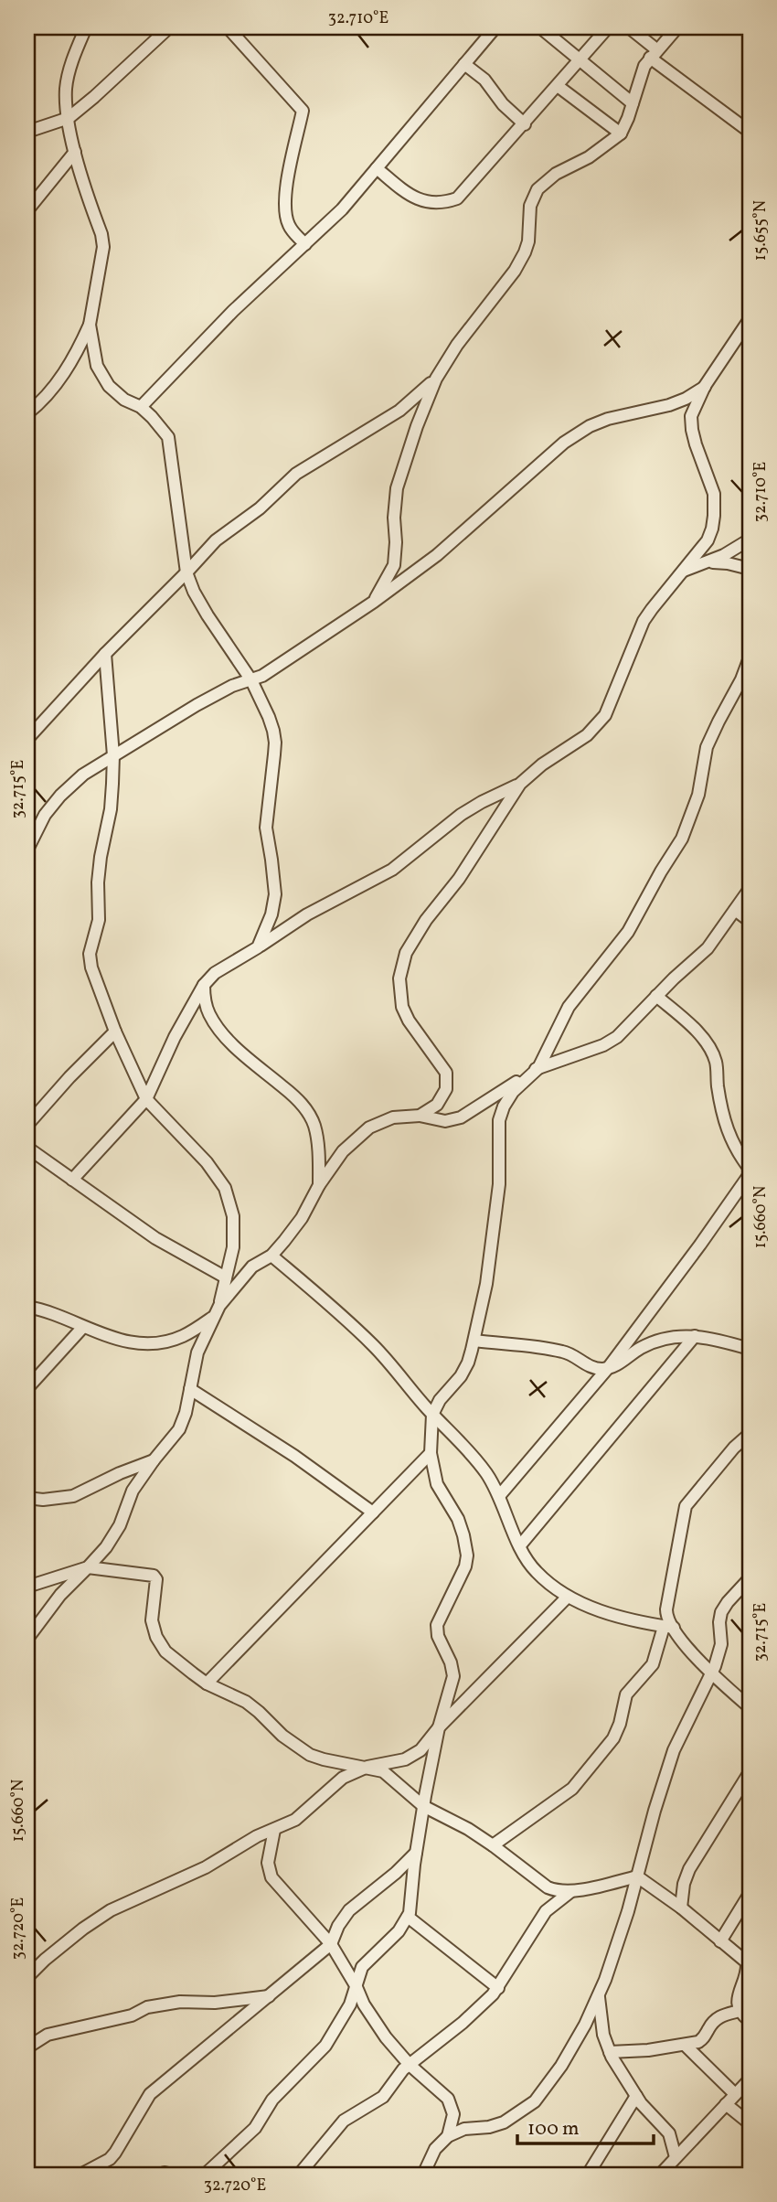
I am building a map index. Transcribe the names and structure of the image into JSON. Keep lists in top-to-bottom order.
{
  "scale_bar": "100 m",
  "coordinates": [
    "32.710°E",
    "15.655°N",
    "32.715°E",
    "15.660°N",
    "32.720°E"
  ]
}
